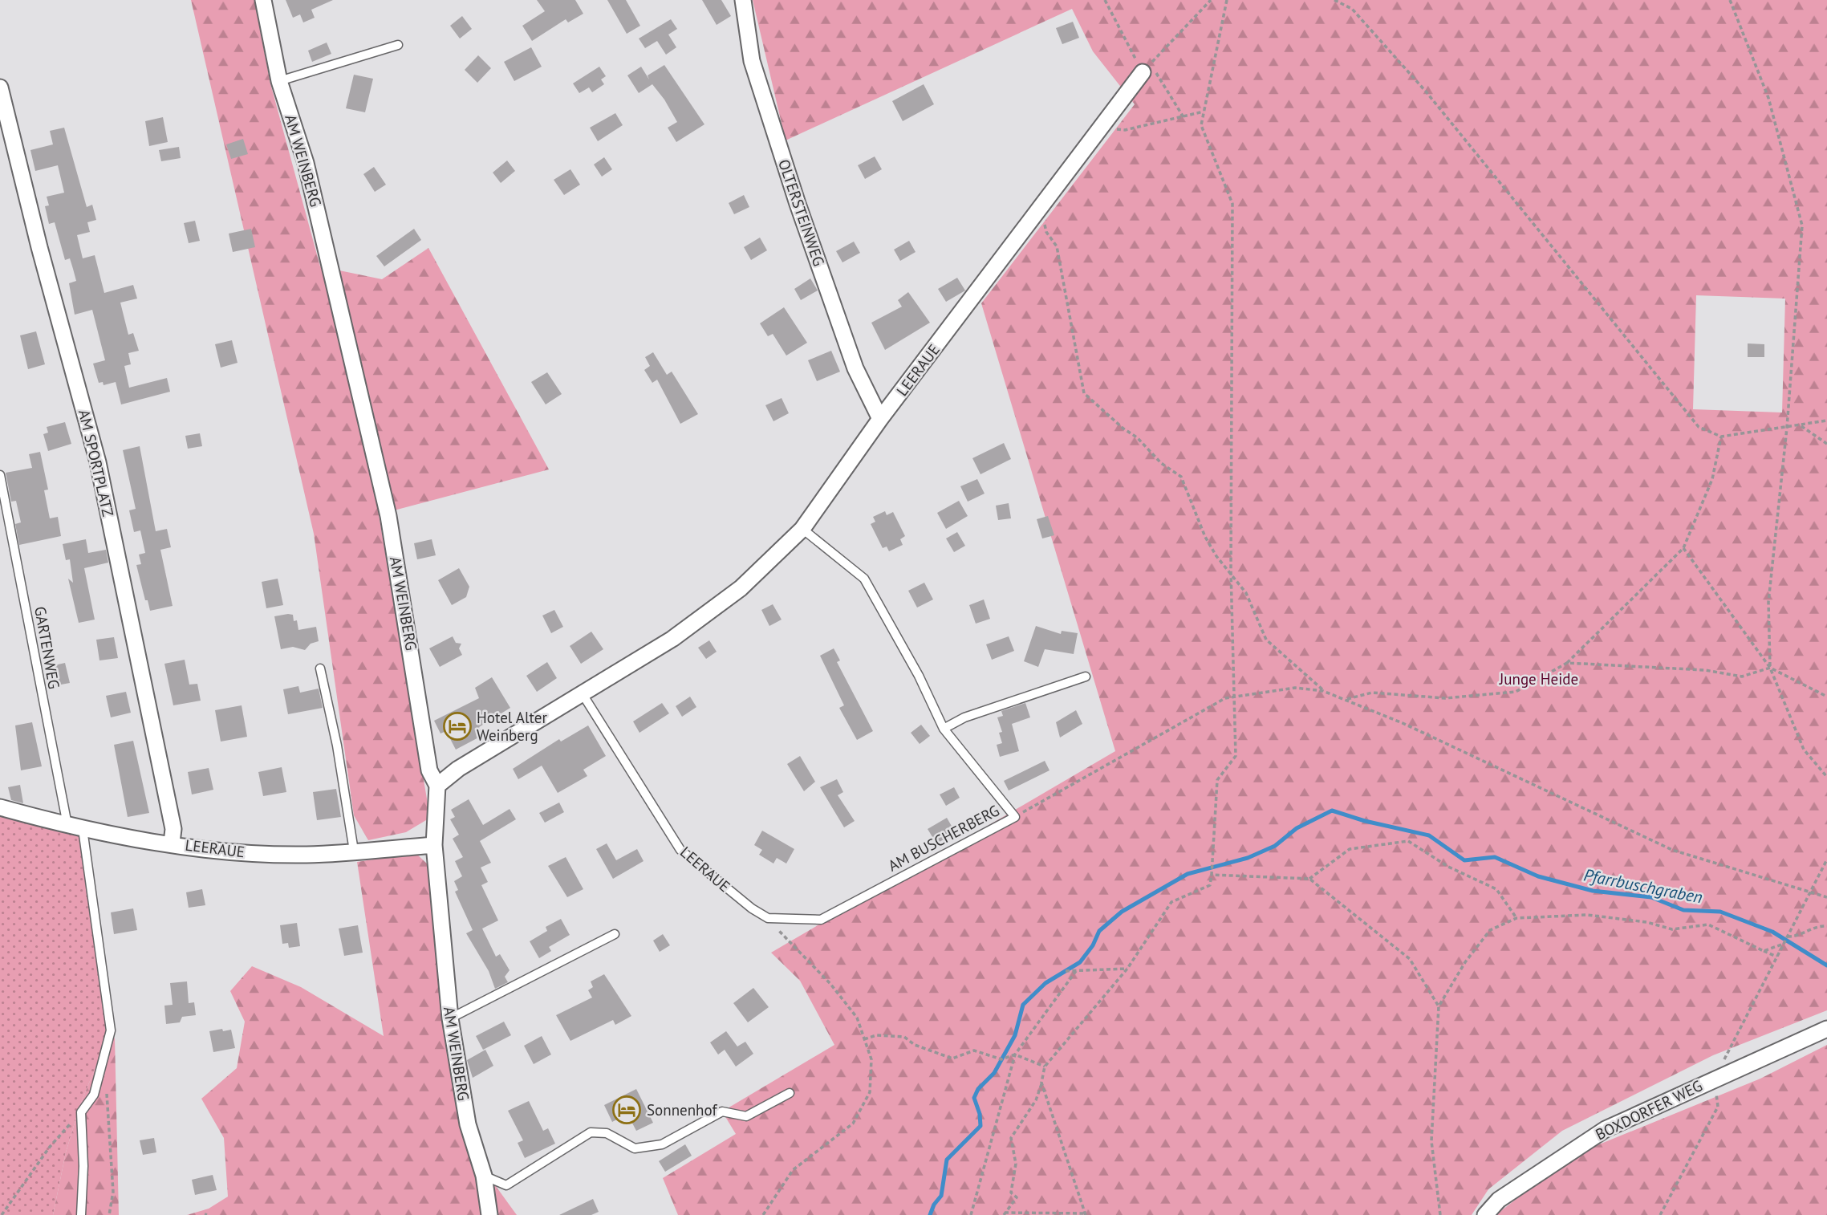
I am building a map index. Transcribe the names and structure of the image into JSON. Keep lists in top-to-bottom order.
{
  "streets": {
    "street": [
      "AM WEINBERG",
      "OLTERSTEINWEG",
      "LEERAUE",
      "AM SPORTPLATZ",
      "BOXDORFER WEG"
    ],
    "lane": ["GARTENWEG", "AM BUSCHERBERG"]
  },
  "crossings": [
    ["AM WEINBERG", "LEERAUE"],
    ["OLTERSTEINWEG", "LEERAUE"],
    ["LEERAUE", "AM SPORTPLATZ"],
    ["LEERAUE", "GARTENWEG"],
    ["LEERAUE", "AM BUSCHERBERG"]
  ],
  "water": ["Pfarrbuschgraben"],
  "parks": ["Junge Heide"],
  "places": {
    "hotel": ["Hotel Alter Weinberg", "Sonnenhof"]
  }
}
